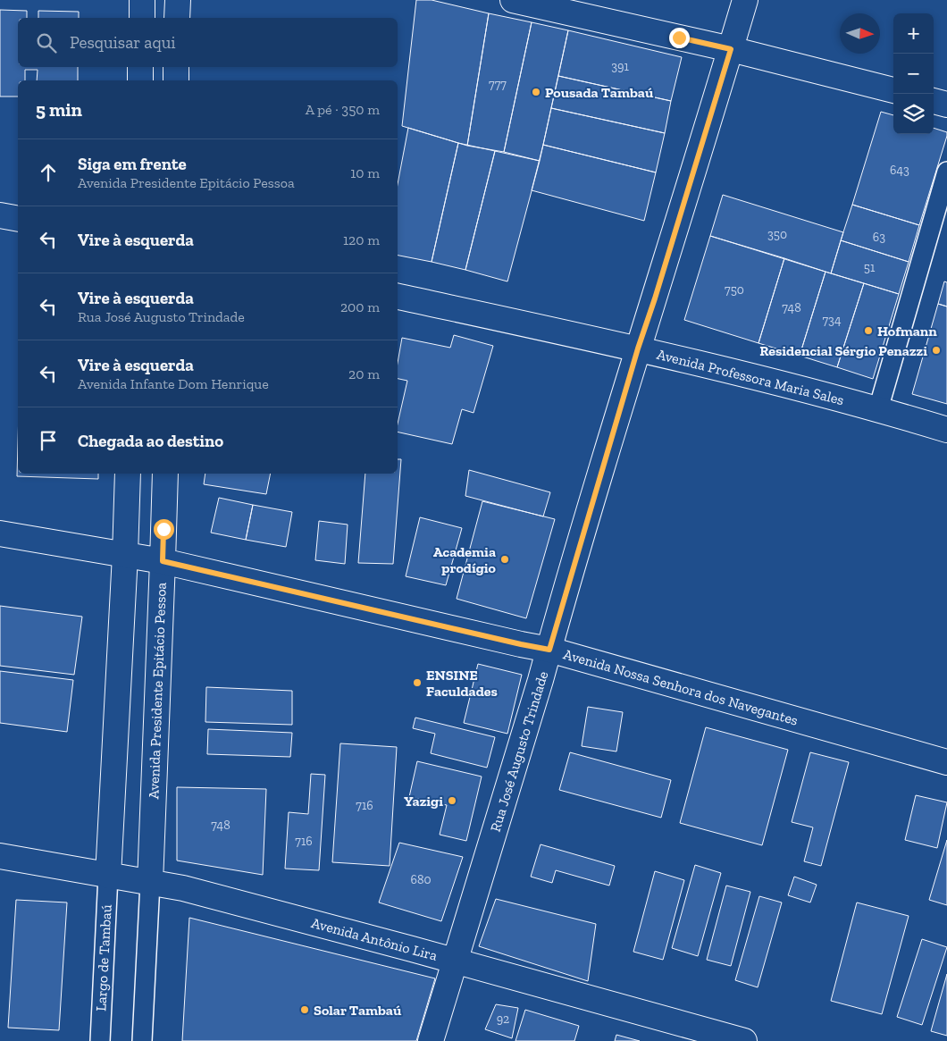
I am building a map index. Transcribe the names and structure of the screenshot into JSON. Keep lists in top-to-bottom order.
{
  "streets": {
    "main road": [
      "Avenida Professora Maria Sales",
      "Avenida Nossa Senhora dos Navegantes",
      "Avenida Presidente Epitácio Pessoa",
      "Rua José Augusto Trindade",
      "Avenida Antônio Lira"
    ],
    "street": ["Largo de Tambaú"]
  },
  "crossings": [
    ["Avenida Professora Maria Sales", "Rua José Augusto Trindade"],
    ["Avenida Nossa Senhora dos Navegantes", "Avenida Presidente Epitácio Pessoa"],
    ["Avenida Nossa Senhora dos Navegantes", "Rua José Augusto Trindade"],
    ["Avenida Presidente Epitácio Pessoa", "Avenida Antônio Lira"],
    ["Rua José Augusto Trindade", "Avenida Antônio Lira"],
    ["Avenida Antônio Lira", "Largo de Tambaú"]
  ],
  "places": [
    "Pousada Tambaú",
    "Hofmann",
    "Residencial Sérgio Penazzi",
    "Academia prodígio",
    "ENSINE Faculdades",
    "Yazigi",
    "Solar Tambaú"
  ],
  "house_numbers": [
    "391",
    "777",
    "643",
    "350",
    "63",
    "51",
    "750",
    "748",
    "734",
    "716",
    "748",
    "716",
    "680",
    "92"
  ],
  "north": "right",
  "page": {
    "map_buttons": ["+", "−"],
    "search": "Pesquisar aqui",
    "heading": ["5 min", "A pé · 350 m"],
    "list": [
      ["Siga em frente", "Avenida Presidente Epitácio Pessoa", "10 m"],
      ["Vire à esquerda", "120 m"],
      ["Vire à esquerda", "Rua José Augusto Trindade", "200 m"],
      ["Vire à esquerda", "Avenida Infante Dom Henrique", "20 m"],
      "Chegada ao destino"
    ]
  }
}
